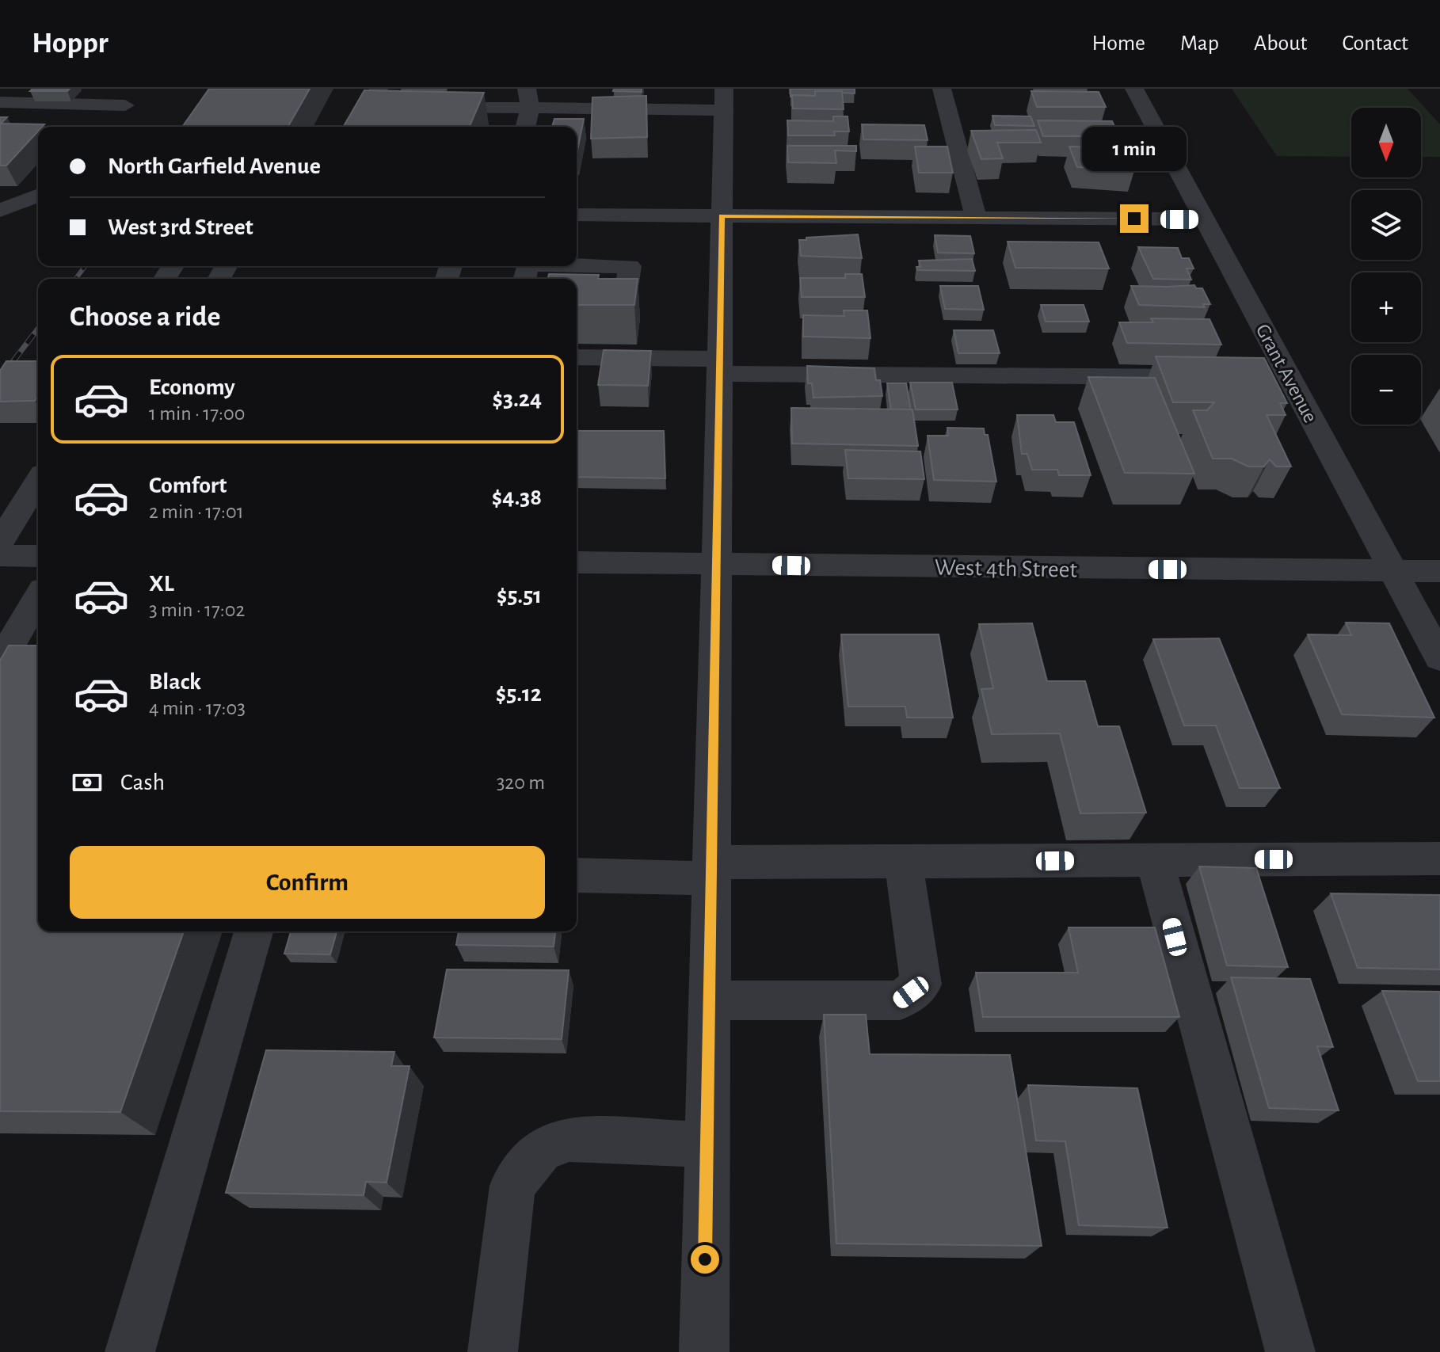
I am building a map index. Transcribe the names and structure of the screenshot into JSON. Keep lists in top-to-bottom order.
{
  "streets": {
    "street": ["Grant Avenue", "West 4th Street"]
  },
  "crossings": [
    ["Grant Avenue", "West 4th Street"]
  ],
  "north": "bottom",
  "page": {
    "header": "Hoppr",
    "nav": [
      "Home",
      "Map",
      "About",
      "Contact"
    ],
    "map_buttons": ["+", "−"],
    "bubble": "1 min",
    "banner": ["North Garfield Avenue", "West 3rd Street"],
    "heading": "Choose a ride",
    "list": [
      {
        "name": "Economy",
        "note": "1 min · 17:00",
        "value": "$3.24"
      },
      {
        "name": "Comfort",
        "note": "2 min · 17:01",
        "value": "$4.38"
      },
      {
        "name": "XL",
        "note": "3 min · 17:02",
        "value": "$5.51"
      },
      {
        "name": "Black",
        "note": "4 min · 17:03",
        "value": "$5.12"
      }
    ],
    "pay": ["Cash", "320 m"],
    "buttons": "Confirm"
  }
}
